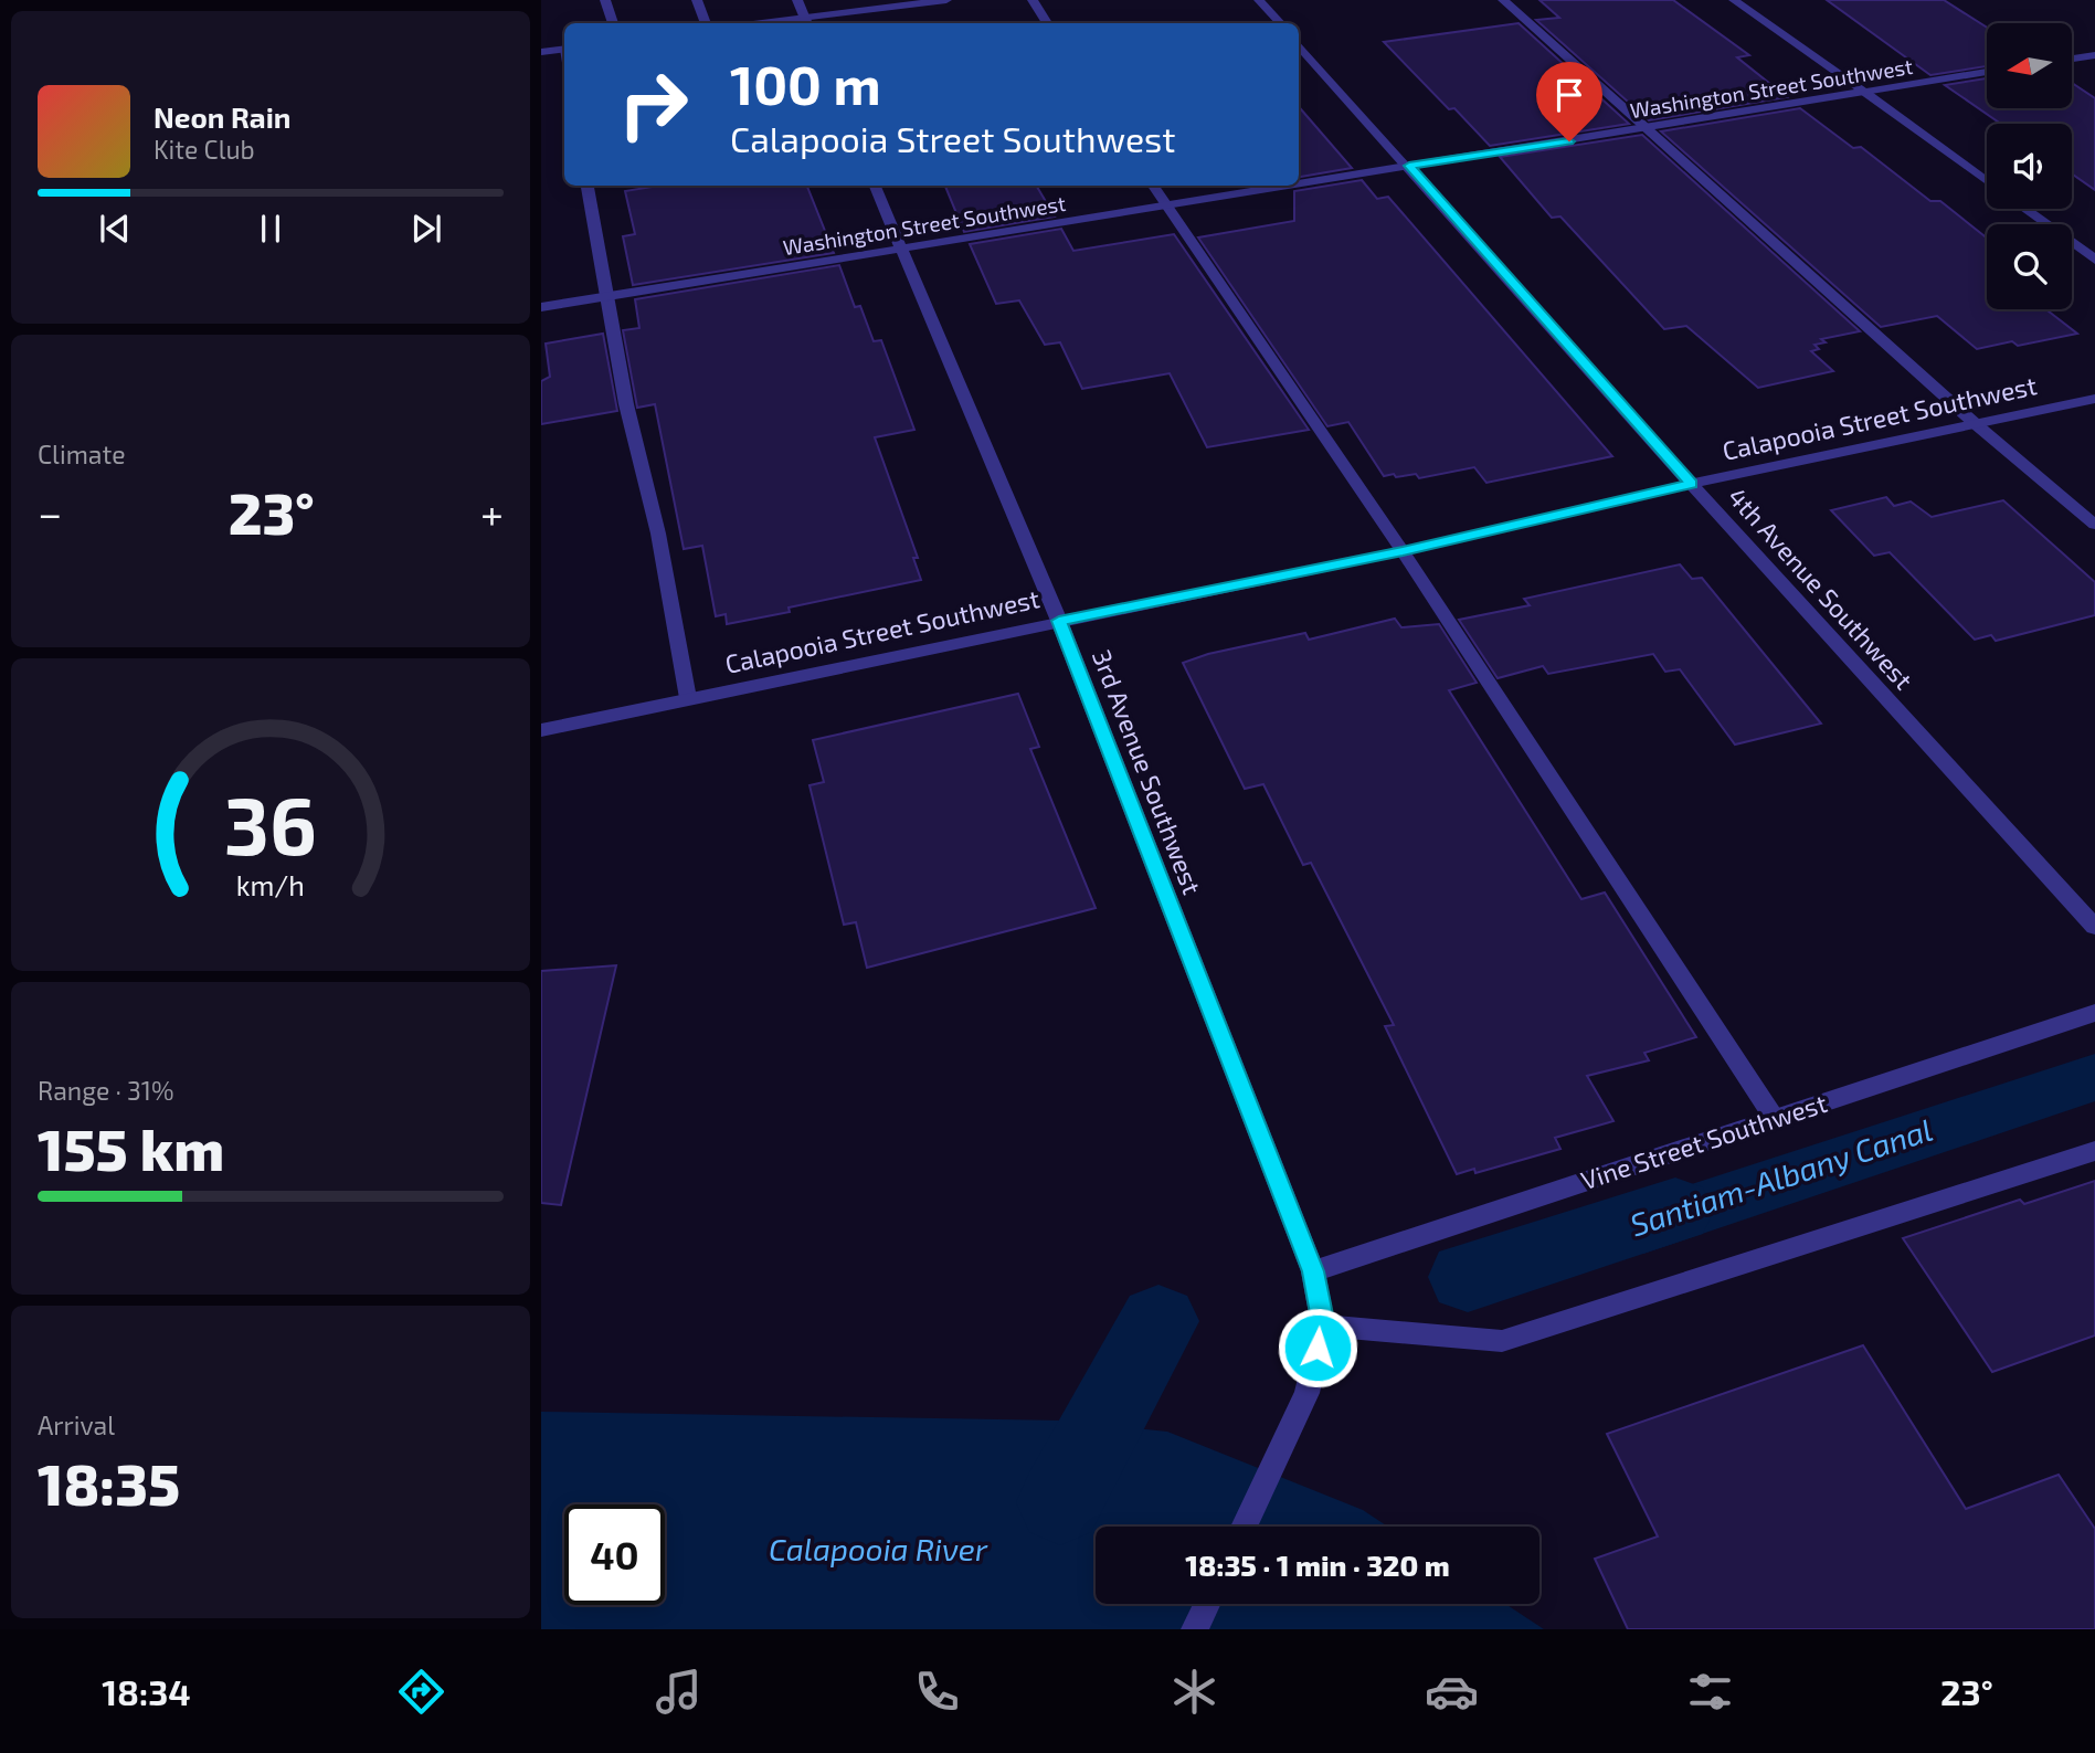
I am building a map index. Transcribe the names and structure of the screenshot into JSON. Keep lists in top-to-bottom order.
{
  "streets": {
    "street": [
      "Washington Street Southwest",
      "Calapooia Street Southwest",
      "4th Avenue Southwest",
      "3rd Avenue Southwest",
      "Vine Street Southwest"
    ]
  },
  "crossings": [
    ["Washington Street Southwest", "4th Avenue Southwest"],
    ["Washington Street Southwest", "3rd Avenue Southwest"],
    ["Calapooia Street Southwest", "4th Avenue Southwest"],
    ["Calapooia Street Southwest", "3rd Avenue Southwest"],
    ["3rd Avenue Southwest", "Vine Street Southwest"]
  ],
  "water": ["Santiam-Albany Canal", "Calapooia River"],
  "north": "left",
  "page": {
    "turn": ["100 m", "Calapooia Street Southwest"],
    "song": ["Neon Rain", "Kite Club"],
    "tile": [
      "Climate",
      ["Range · 31%", "155 km"],
      ["Arrival", "18:35"]
    ],
    "heat": ["−", "23°", "+"],
    "limit": "40",
    "trip": "18:35 · 1 min · 320 m",
    "tabs": ["18:34", "23°"],
    "gauge": ["36", "km/h"]
  }
}
